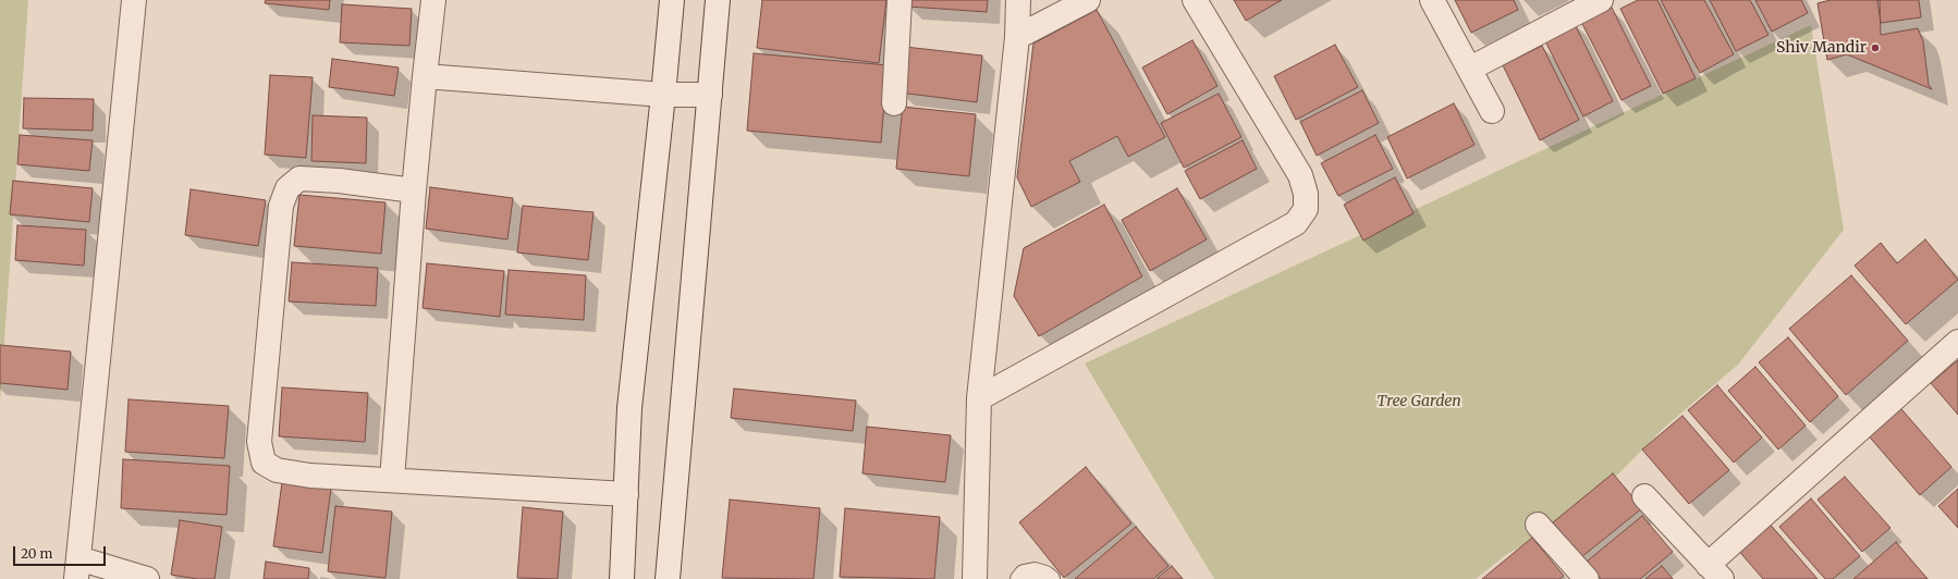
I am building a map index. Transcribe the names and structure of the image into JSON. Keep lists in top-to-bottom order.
{
  "parks": ["Tree Garden"],
  "places": ["Shiv Mandir"],
  "scale_bar": "20 m"
}
